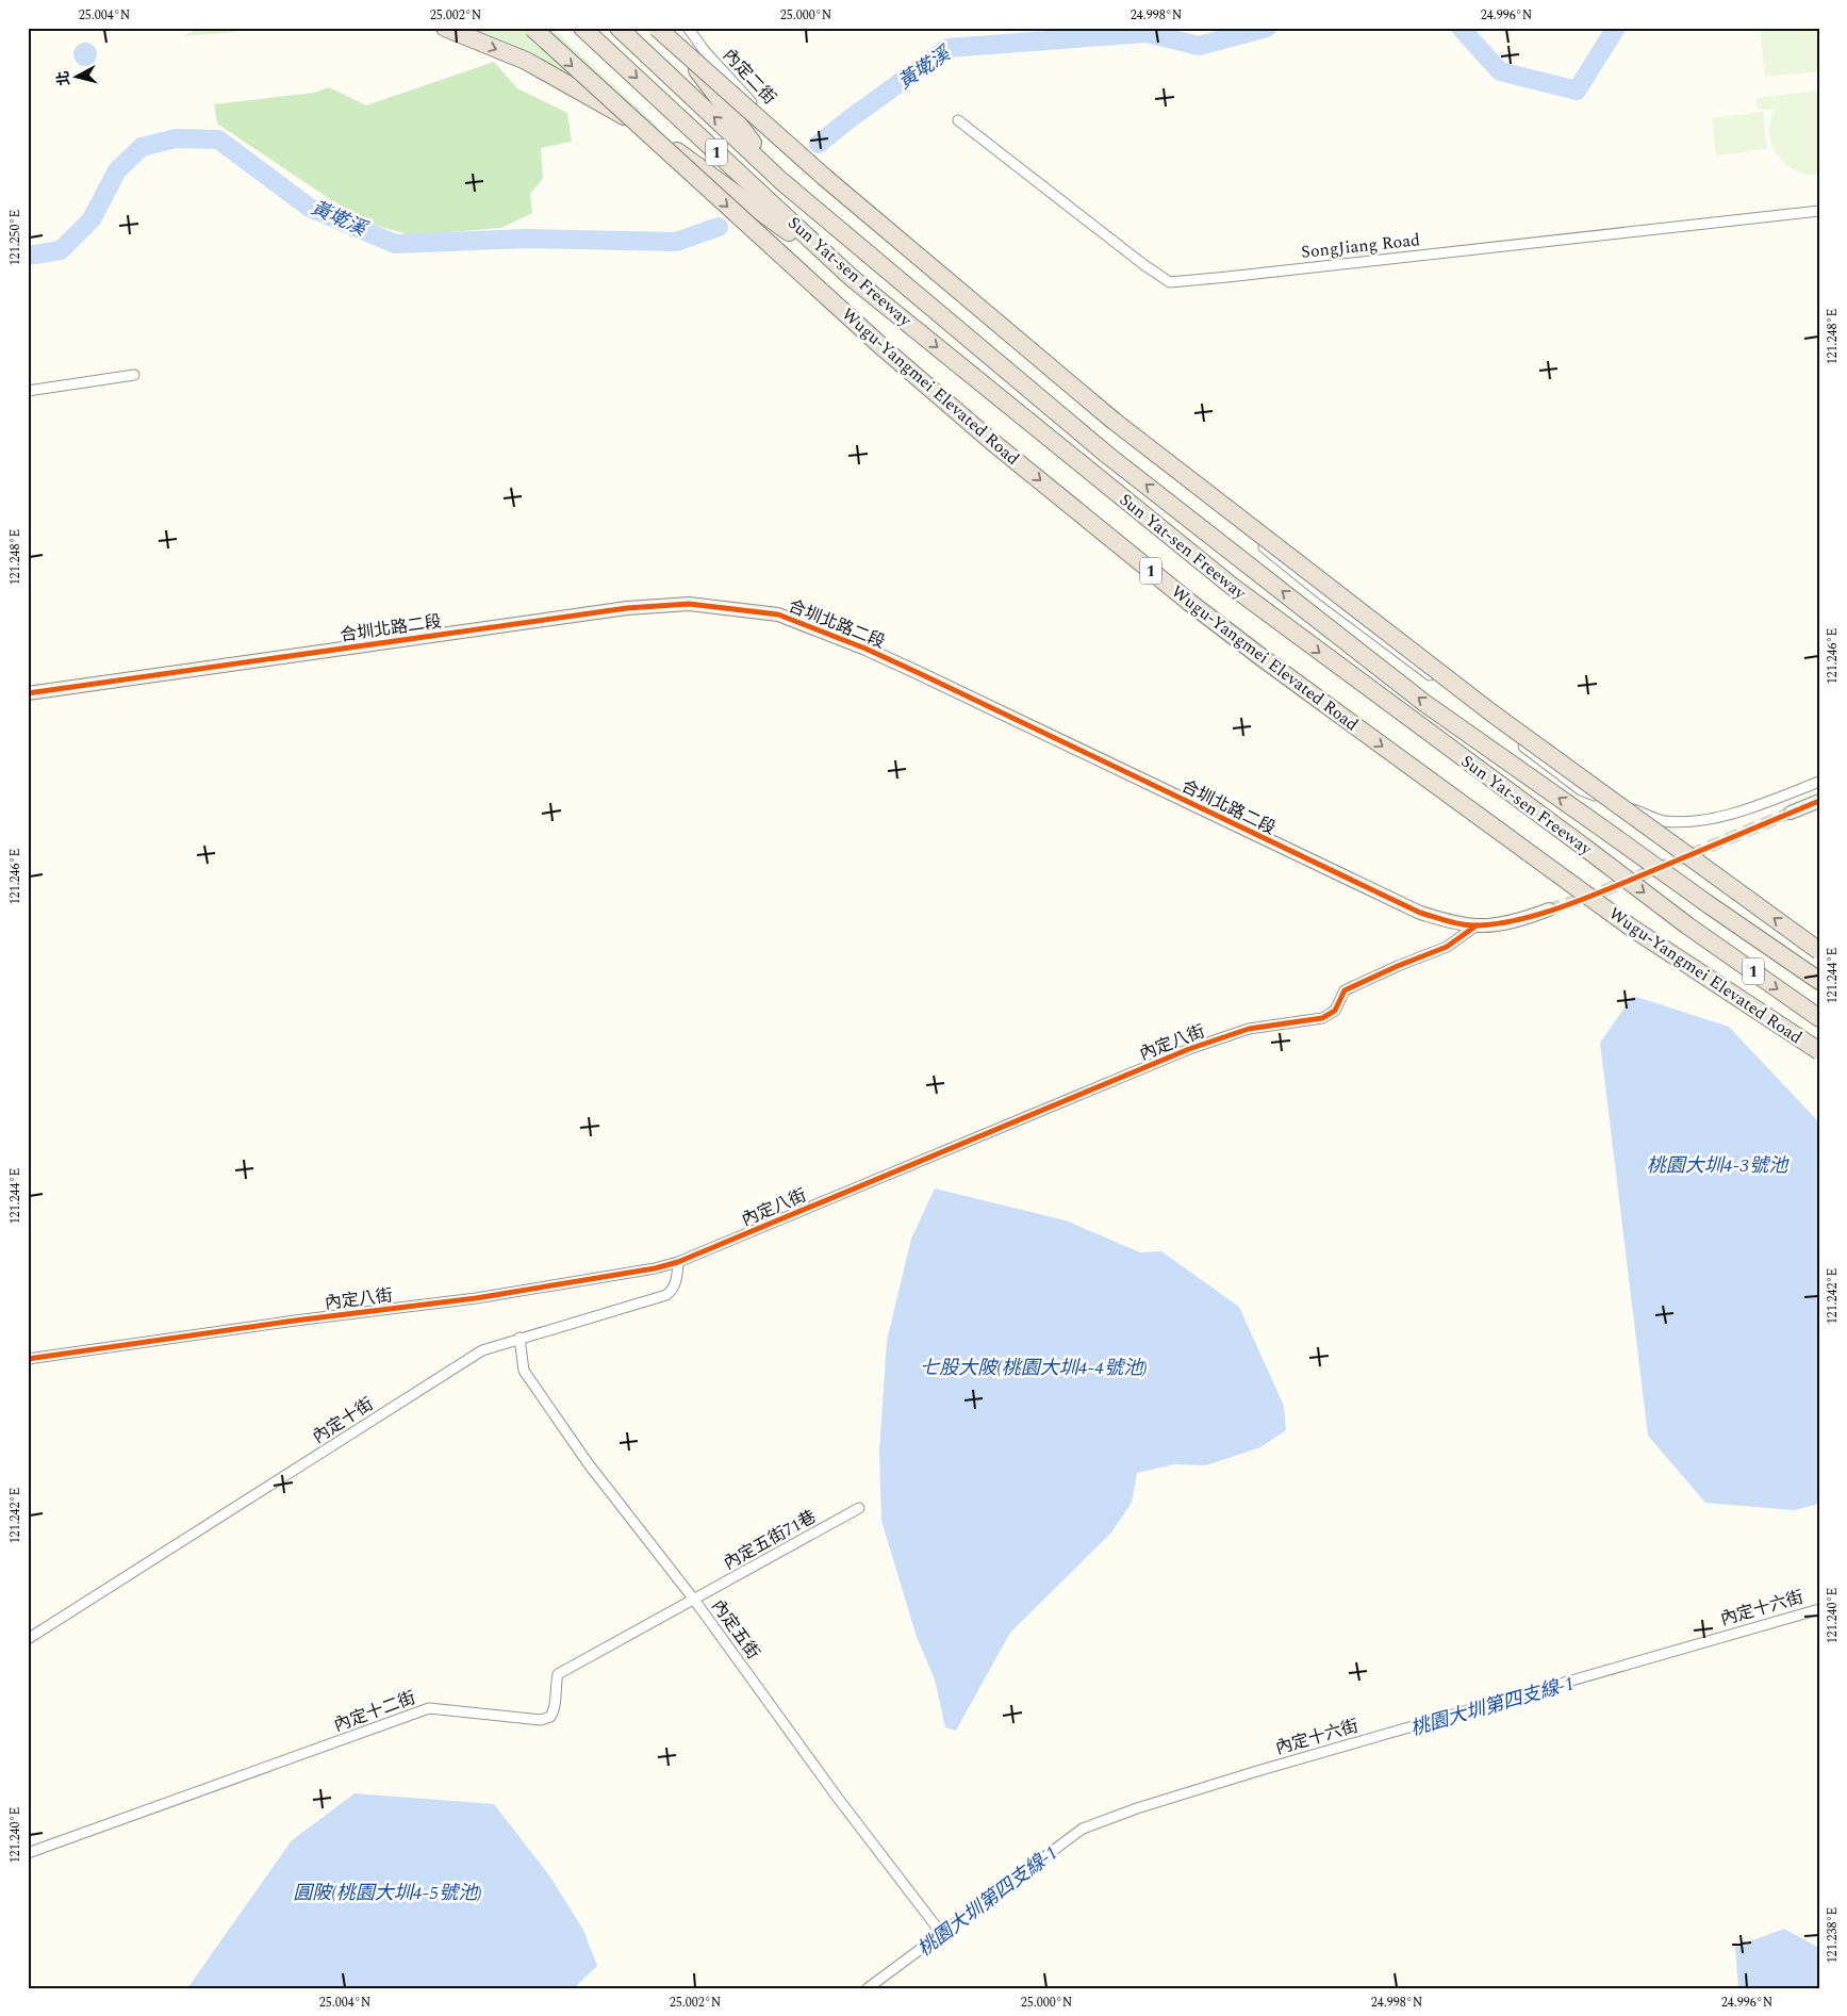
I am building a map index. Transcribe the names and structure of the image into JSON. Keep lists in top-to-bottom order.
{
  "streets": {
    "highway": ["1", "Sun Yat-sen Freeway", "Wugu-Yangmei Elevated Road"],
    "street": [
      "內定二街",
      "SongJiang Road",
      "合圳北路二段",
      "內定八街",
      "內定十街",
      "內定五街71巷",
      "內定十六街",
      "內定五街",
      "內定十二街"
    ]
  },
  "crossings": [
    ["合圳北路二段", "內定八街"],
    ["內定八街", "內定十街"],
    ["內定十街", "內定五街"],
    ["內定五街71巷", "內定五街"],
    ["內定五街71巷", "內定十二街"],
    ["內定十六街", "內定五街"],
    ["內定五街", "內定十二街"]
  ],
  "water": [
    "黃墘溪",
    "桃園大圳4-3號池",
    "七股大陂(桃園大圳4-4號池)",
    "桃園大圳第四支線-1",
    "圓陂(桃園大圳4-5號池)"
  ],
  "north": "left",
  "coordinates": [
    "25.004°N",
    "25.002°N",
    "25.000°N",
    "24.998°N",
    "24.996°N",
    "121.250°E",
    "121.248°E",
    "121.246°E",
    "121.244°E",
    "121.242°E",
    "121.240°E",
    "121.238°E"
  ]
}
